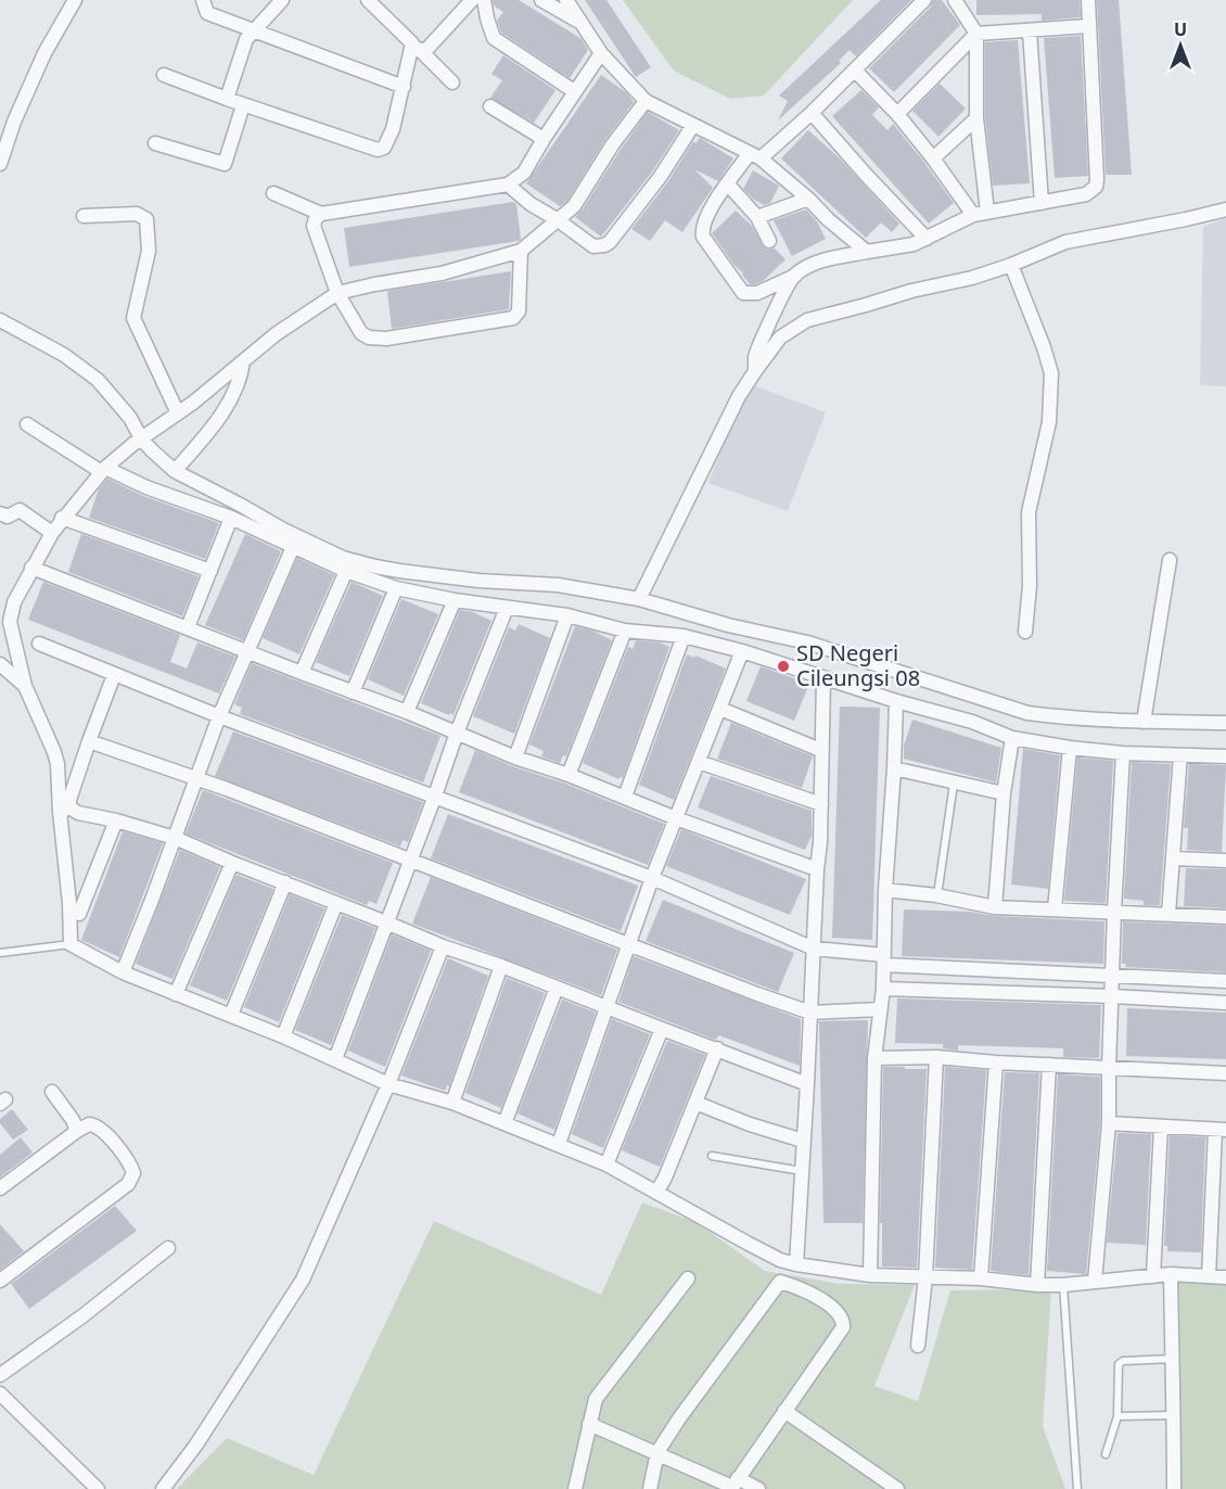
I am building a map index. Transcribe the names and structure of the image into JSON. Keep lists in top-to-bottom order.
{
  "places": ["SD Negeri Cileungsi 08"],
  "north": "top"
}
